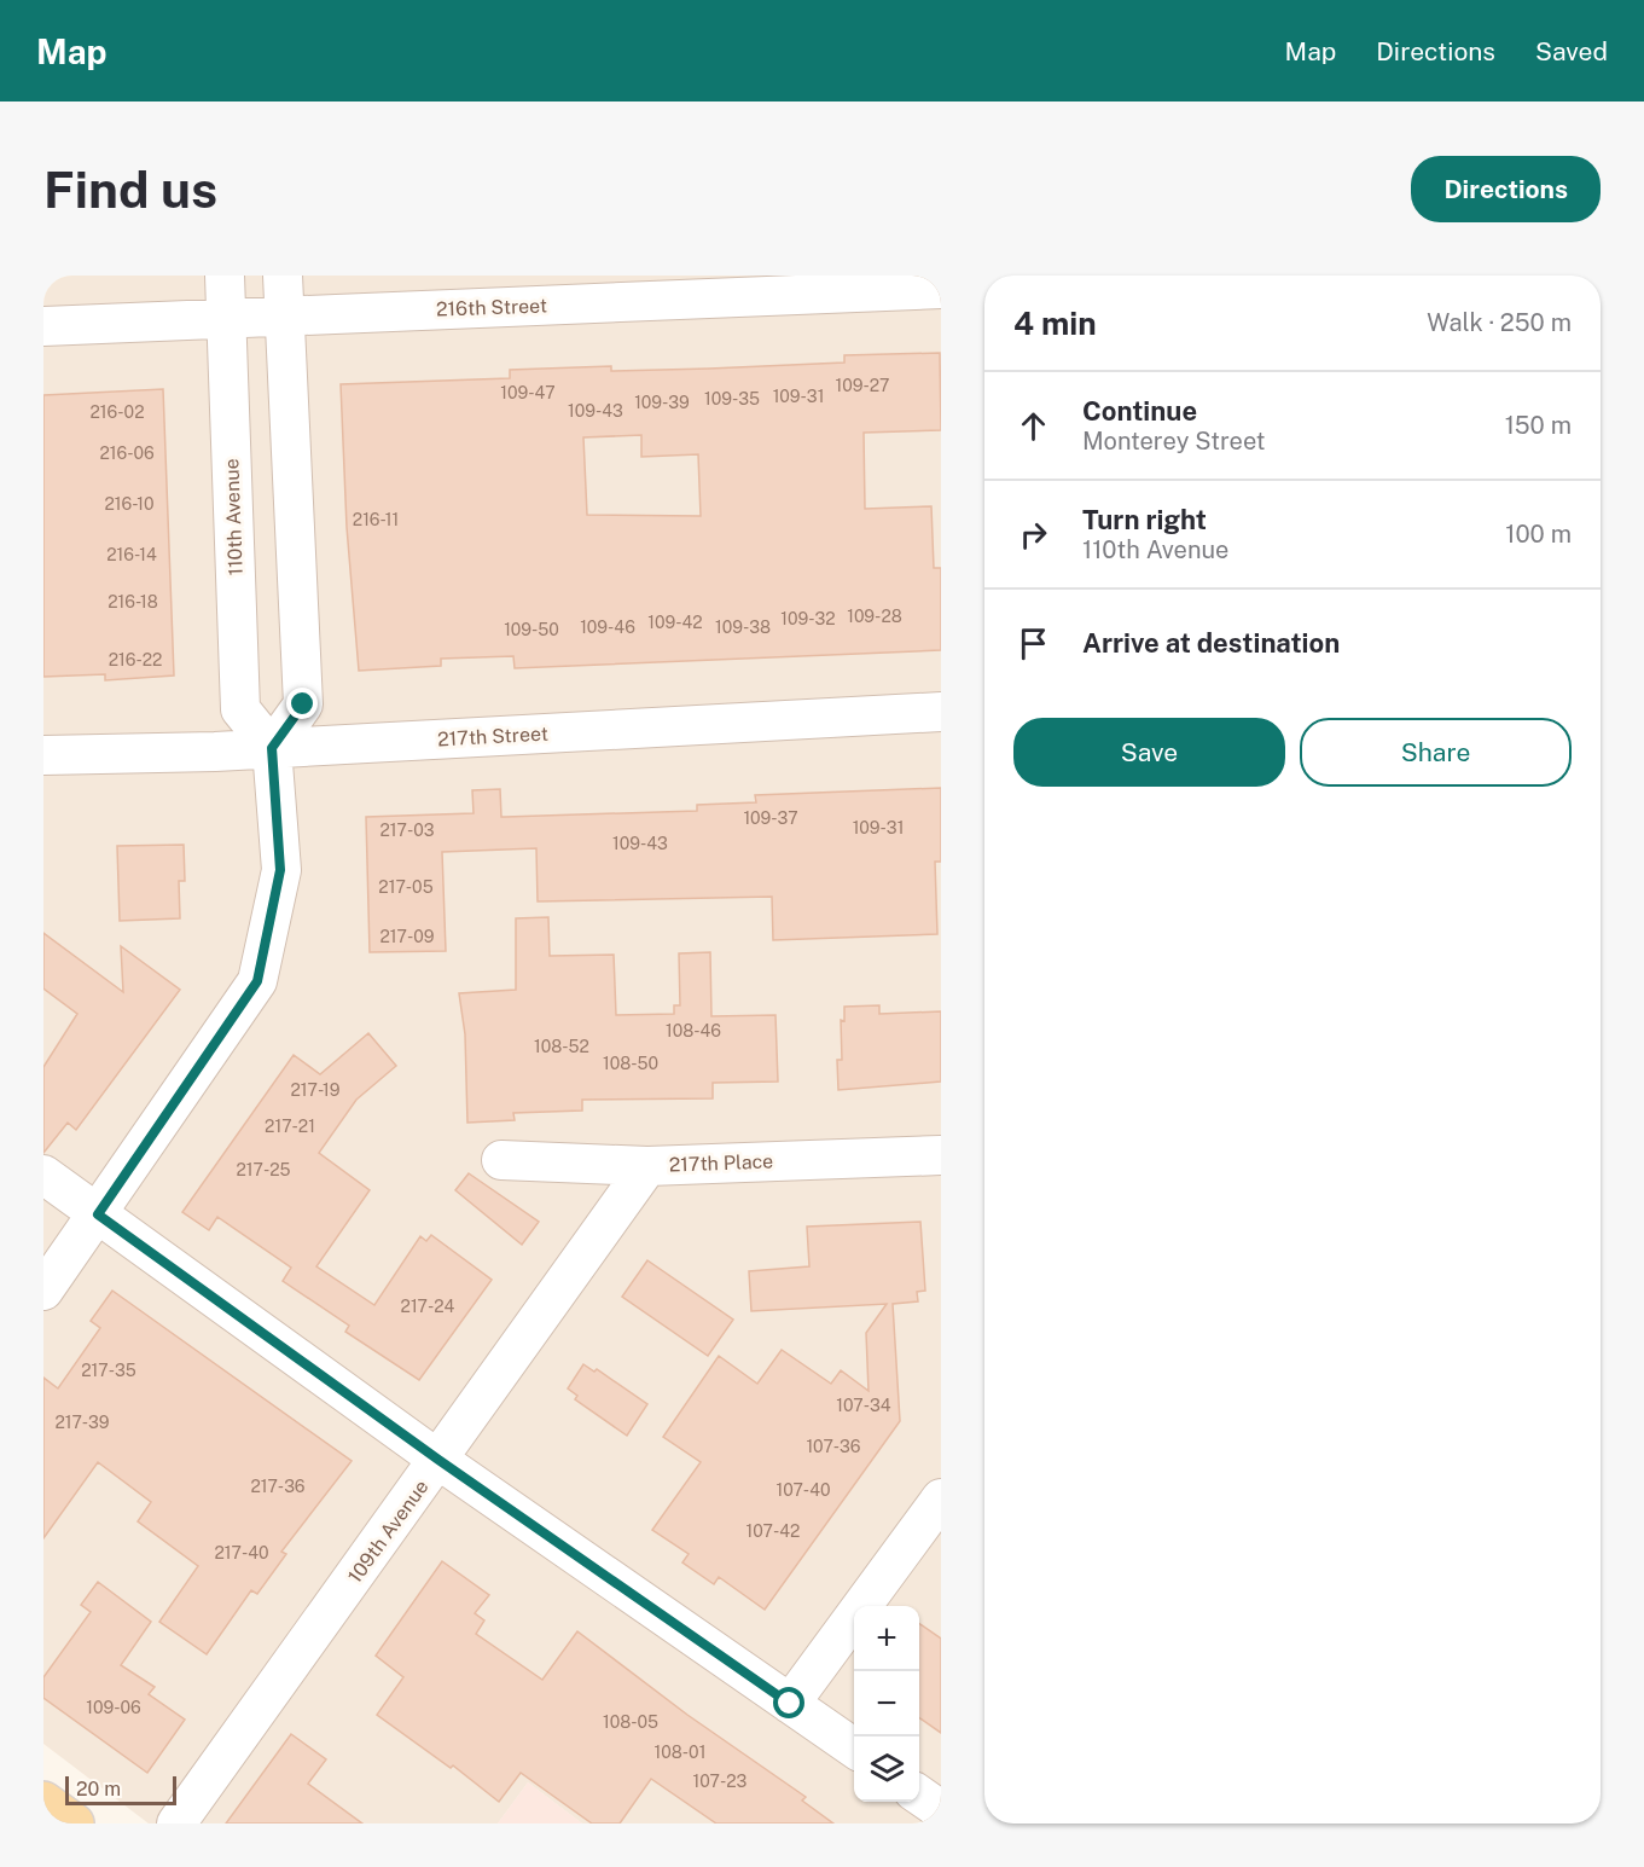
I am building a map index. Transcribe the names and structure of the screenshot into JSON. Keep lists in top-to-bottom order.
{
  "streets": {
    "street": [
      "216th Street",
      "110th Avenue",
      "217th Street",
      "217th Place",
      "109th Avenue"
    ]
  },
  "crossings": [
    ["216th Street", "110th Avenue"],
    ["110th Avenue", "217th Street"],
    ["217th Place", "109th Avenue"]
  ],
  "house_numbers": [
    "109-27",
    "109-47",
    "109-31",
    "109-35",
    "109-39",
    "109-43",
    "216-02",
    "216-06",
    "216-10",
    "216-11",
    "216-14",
    "216-18",
    "109-28",
    "109-32",
    "109-42",
    "109-46",
    "109-38",
    "109-50",
    "216-22",
    "109-37",
    "109-31",
    "217-03",
    "109-43",
    "217-05",
    "217-09",
    "108-46",
    "108-52",
    "108-50",
    "217-19",
    "217-21",
    "217-25",
    "217-24",
    "217-35",
    "107-34",
    "217-39",
    "107-36",
    "217-36",
    "107-40",
    "107-42",
    "217-40",
    "109-06",
    "108-05",
    "108-01",
    "107-23"
  ],
  "scale_bar": "20 m",
  "page": {
    "header": "Map",
    "nav": ["Map", "Directions", "Saved"],
    "buttons": [
      "Directions",
      ["Save", "Share"]
    ],
    "title": "Find us",
    "heading": ["4 min", "Walk · 250 m"],
    "list": [
      ["Continue", "Monterey Street", "150 m"],
      ["Turn right", "110th Avenue", "100 m"],
      "Arrive at destination"
    ],
    "map_buttons": ["+", "−"],
    "scale": "20 m"
  }
}
